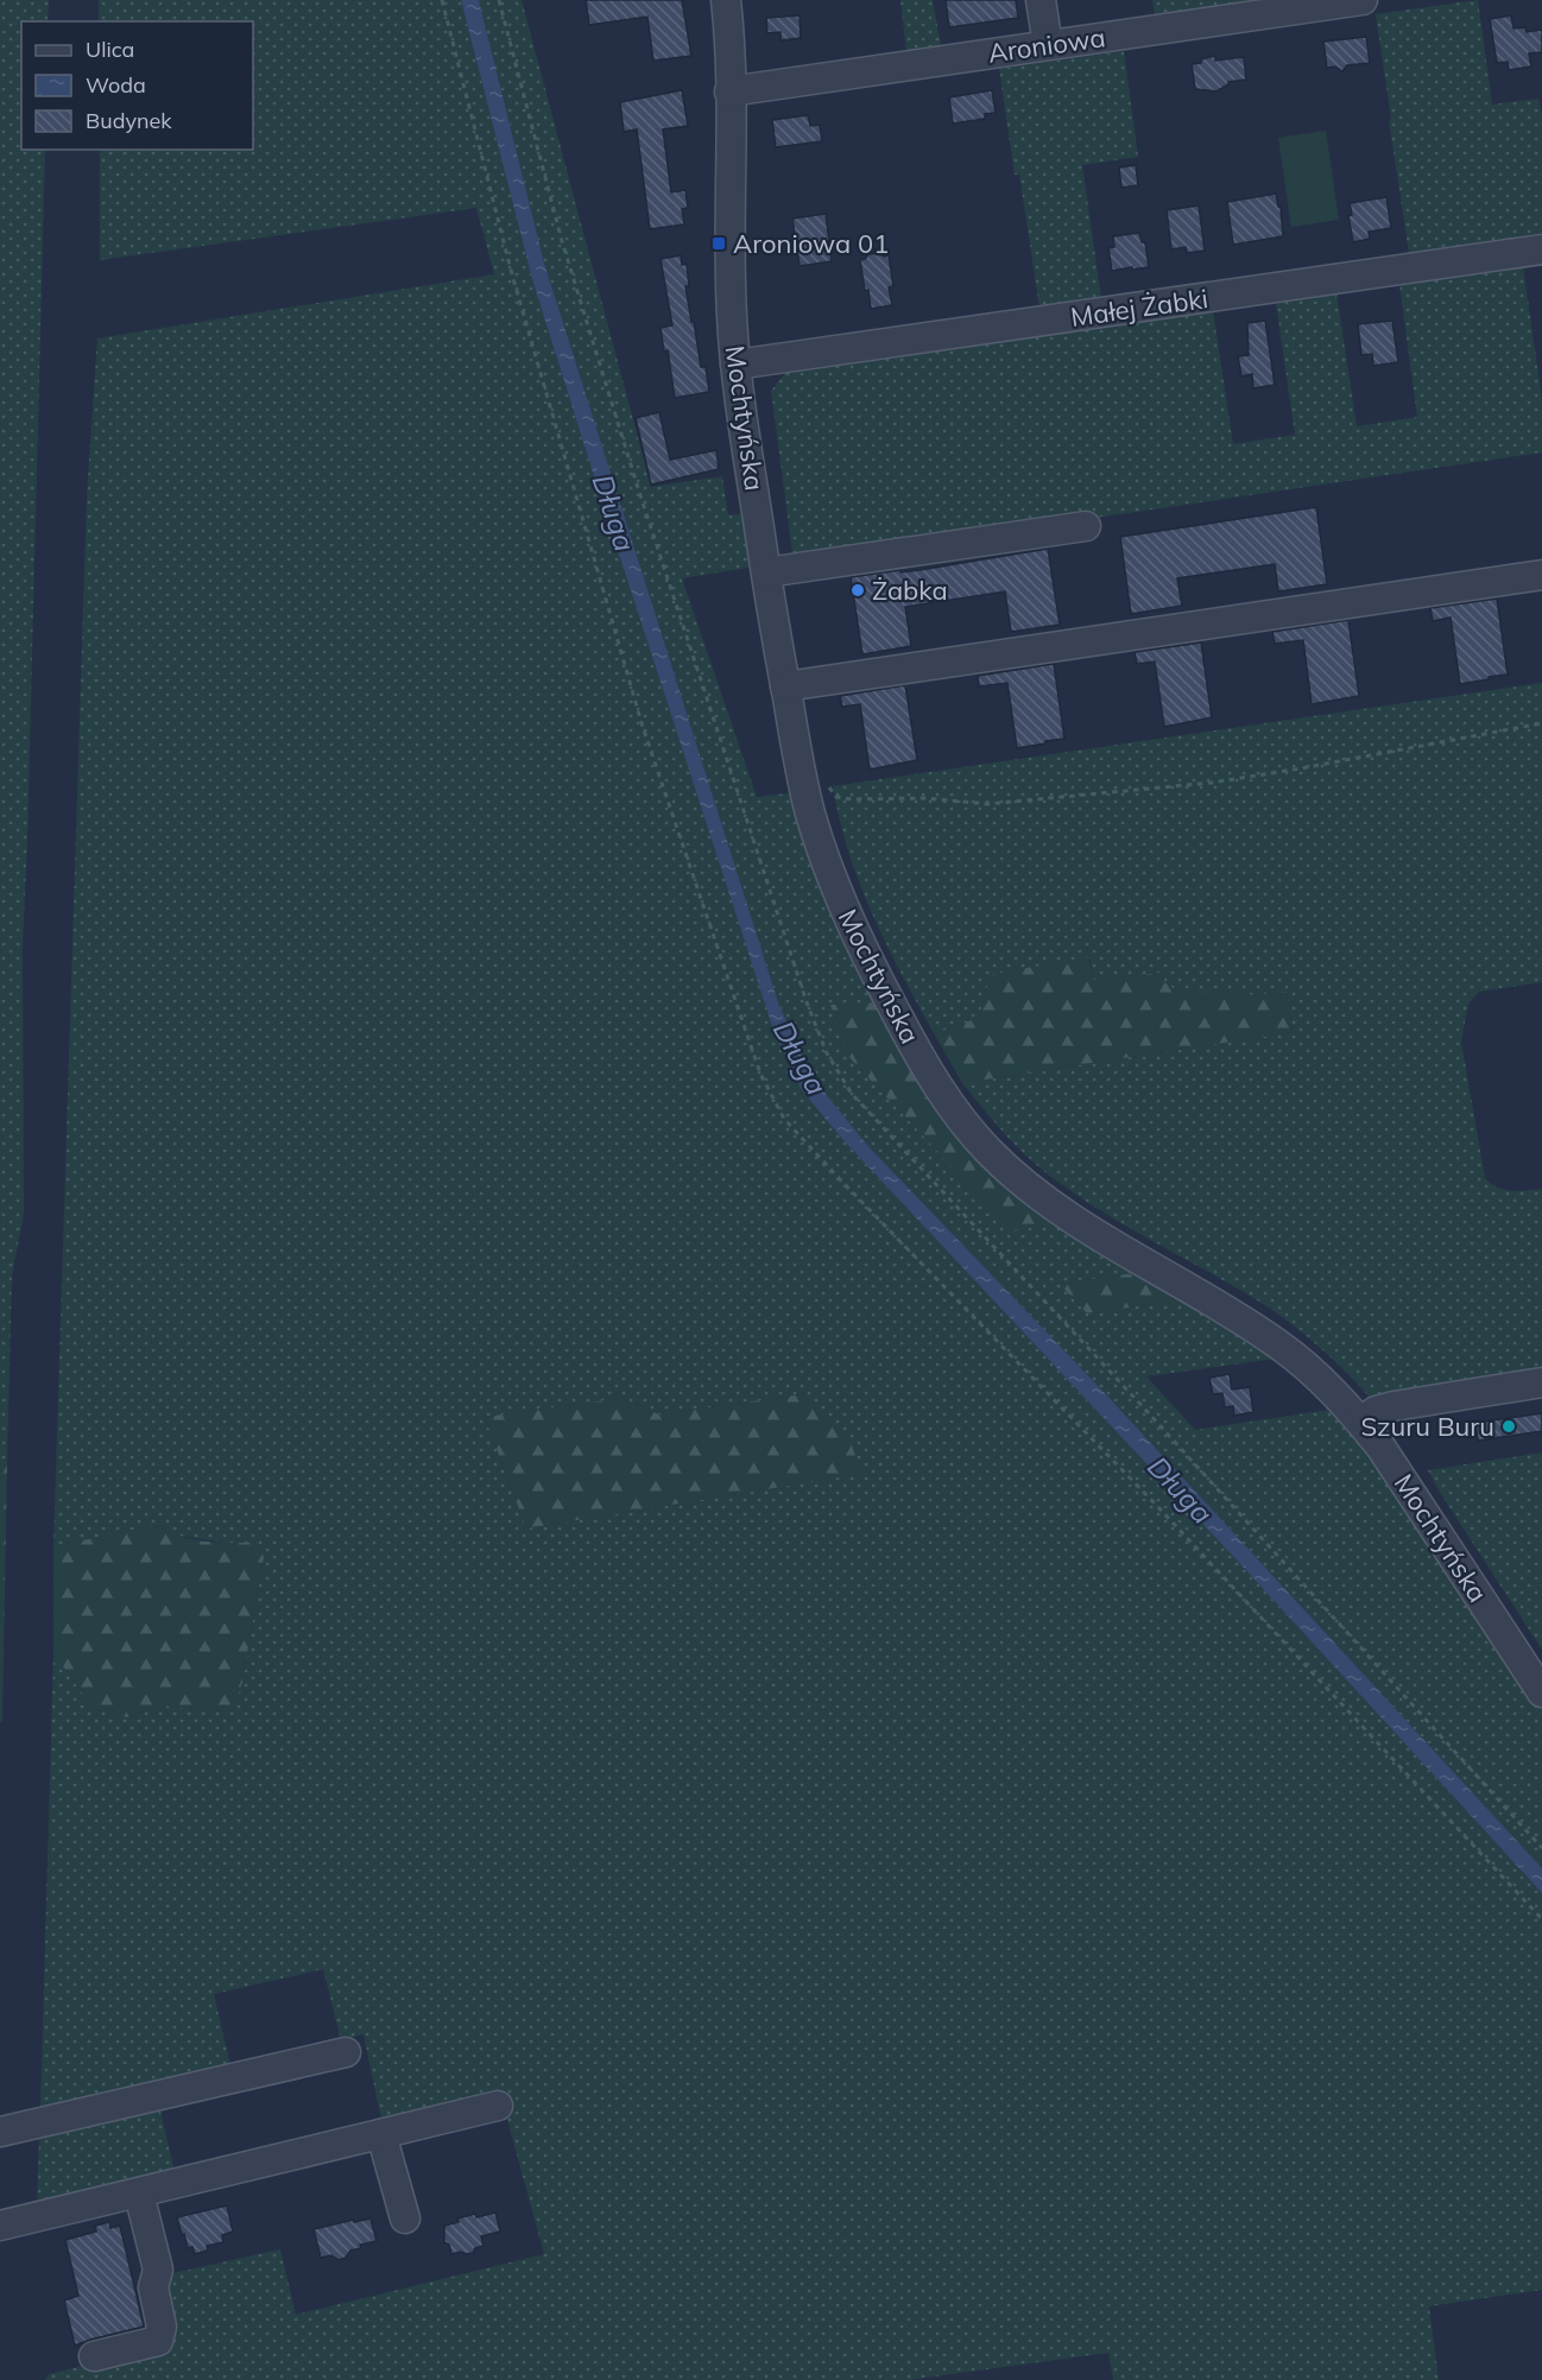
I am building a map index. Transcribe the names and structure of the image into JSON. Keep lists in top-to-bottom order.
{
  "streets": {
    "street": ["Aroniowa", "Małej Żabki", "Mochtyńska"]
  },
  "crossings": [
    ["Aroniowa", "Mochtyńska"],
    ["Małej Żabki", "Mochtyńska"]
  ],
  "water": ["Długa"],
  "places": {
    "transit": ["Aroniowa 01"],
    "other": ["Żabka", "Szuru Buru"]
  },
  "legend": ["Ulica", "Woda", "Budynek"]
}
